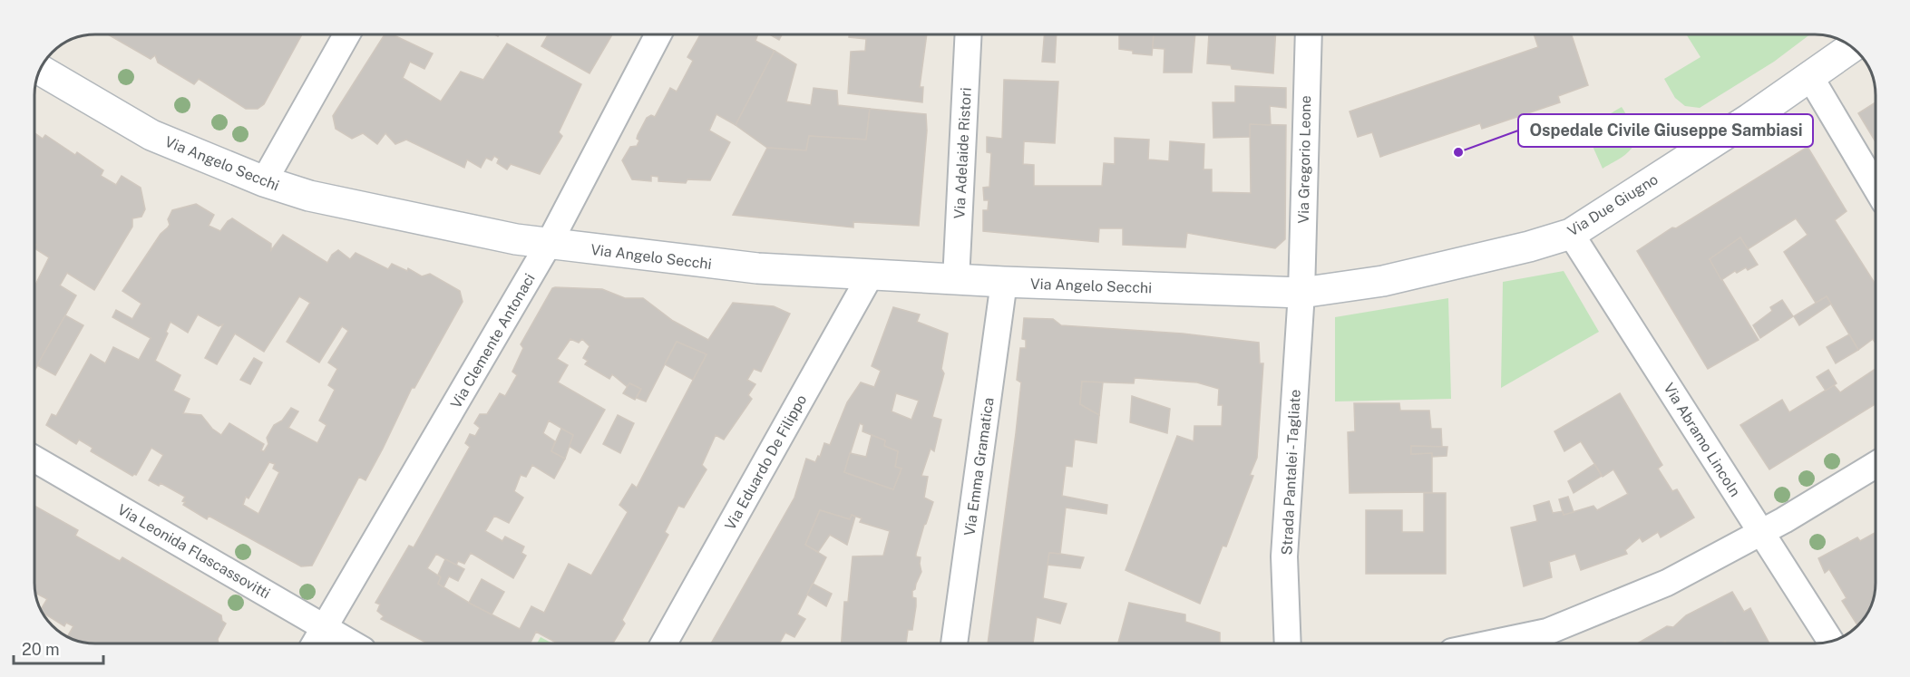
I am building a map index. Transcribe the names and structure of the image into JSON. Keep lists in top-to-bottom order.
{
  "streets": {
    "street": [
      "Via Adelaide Ristori",
      "Via Gregorio Leone",
      "Via Angelo Secchi",
      "Via Due Giugno",
      "Via Clemente Antonaci",
      "Via Abramo Lincoln",
      "Via Eduardo De Filippo",
      "Via Emma Gramatica",
      "Strada Pantalei - Tagliate",
      "Via Leonida Flascassovitti"
    ]
  },
  "crossings": [
    ["Via Adelaide Ristori", "Via Angelo Secchi"],
    ["Via Gregorio Leone", "Via Angelo Secchi"],
    ["Via Gregorio Leone", "Via Due Giugno"],
    ["Via Gregorio Leone", "Strada Pantalei - Tagliate"],
    ["Via Angelo Secchi", "Via Due Giugno"],
    ["Via Angelo Secchi", "Via Clemente Antonaci"],
    ["Via Angelo Secchi", "Via Eduardo De Filippo"],
    ["Via Angelo Secchi", "Via Emma Gramatica"],
    ["Via Angelo Secchi", "Strada Pantalei - Tagliate"],
    ["Via Due Giugno", "Via Abramo Lincoln"],
    ["Via Due Giugno", "Strada Pantalei - Tagliate"],
    ["Via Clemente Antonaci", "Via Leonida Flascassovitti"]
  ],
  "places": ["Ospedale Civile Giuseppe Sambiasi"],
  "scale_bar": "20 m"
}
